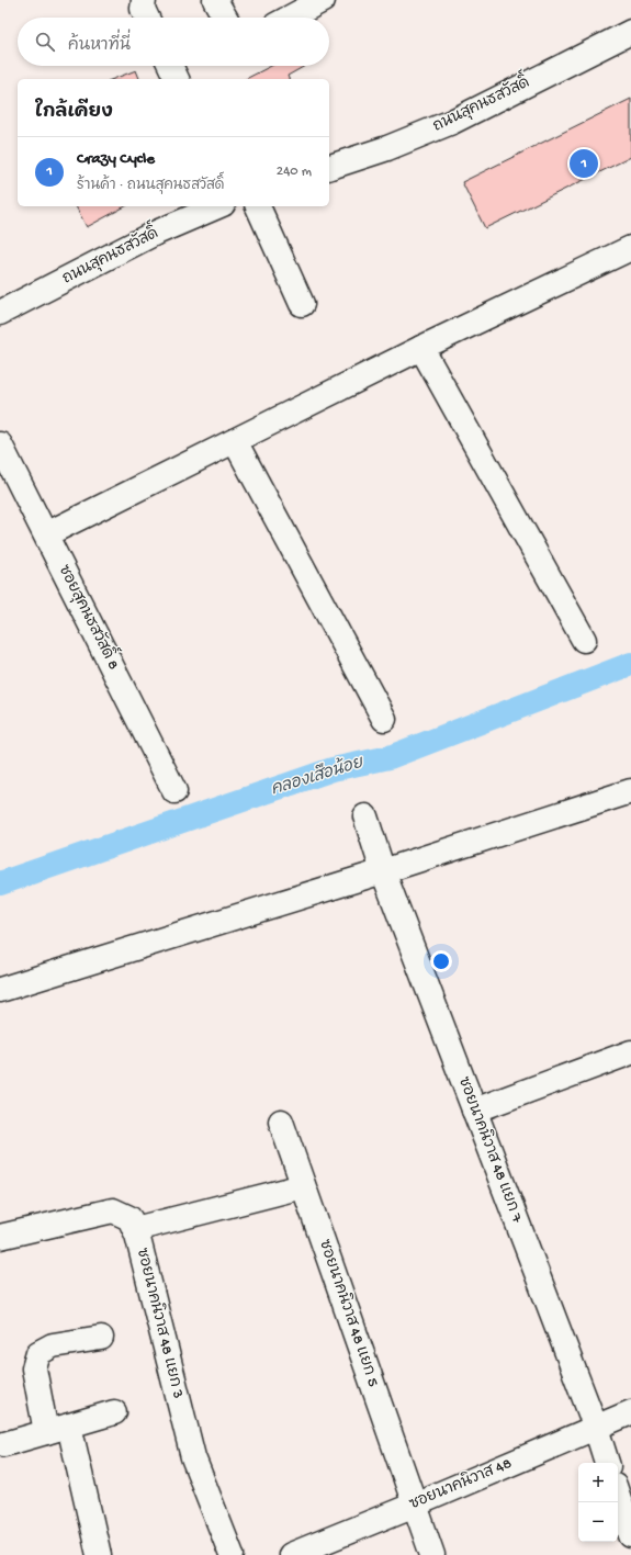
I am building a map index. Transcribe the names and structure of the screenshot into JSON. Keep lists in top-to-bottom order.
{
  "streets": {
    "street": [
      "ถนนสุคนธสวัสดิ์",
      "ซอยสุคนธสวัสดิ์ 8",
      "ซอยนาคนิวาส 48 แยก 7",
      "ซอยนาคนิวาส 48 แยก 5",
      "ซอยนาคนิวาส 48 แยก 3",
      "ซอยนาคนิวาส 48"
    ]
  },
  "crossings": [
    ["ซอยนาคนิวาส 48 แยก 7", "ซอยนาคนิวาส 48"],
    ["ซอยนาคนิวาส 48 แยก 5", "ซอยนาคนิวาส 48"]
  ],
  "water": ["คลองเสือน้อย"],
  "page": {
    "search": "ค้นหาที่นี่",
    "heading": "ใกล้เคียง",
    "list": [
      {
        "mark": "1",
        "name": "Crazy Cycle",
        "note": "ร้านค้า · ถนนสุคนธสวัสดิ์",
        "value": "240 m"
      }
    ],
    "pins": "1",
    "map_buttons": ["+", "−"]
  }
}
